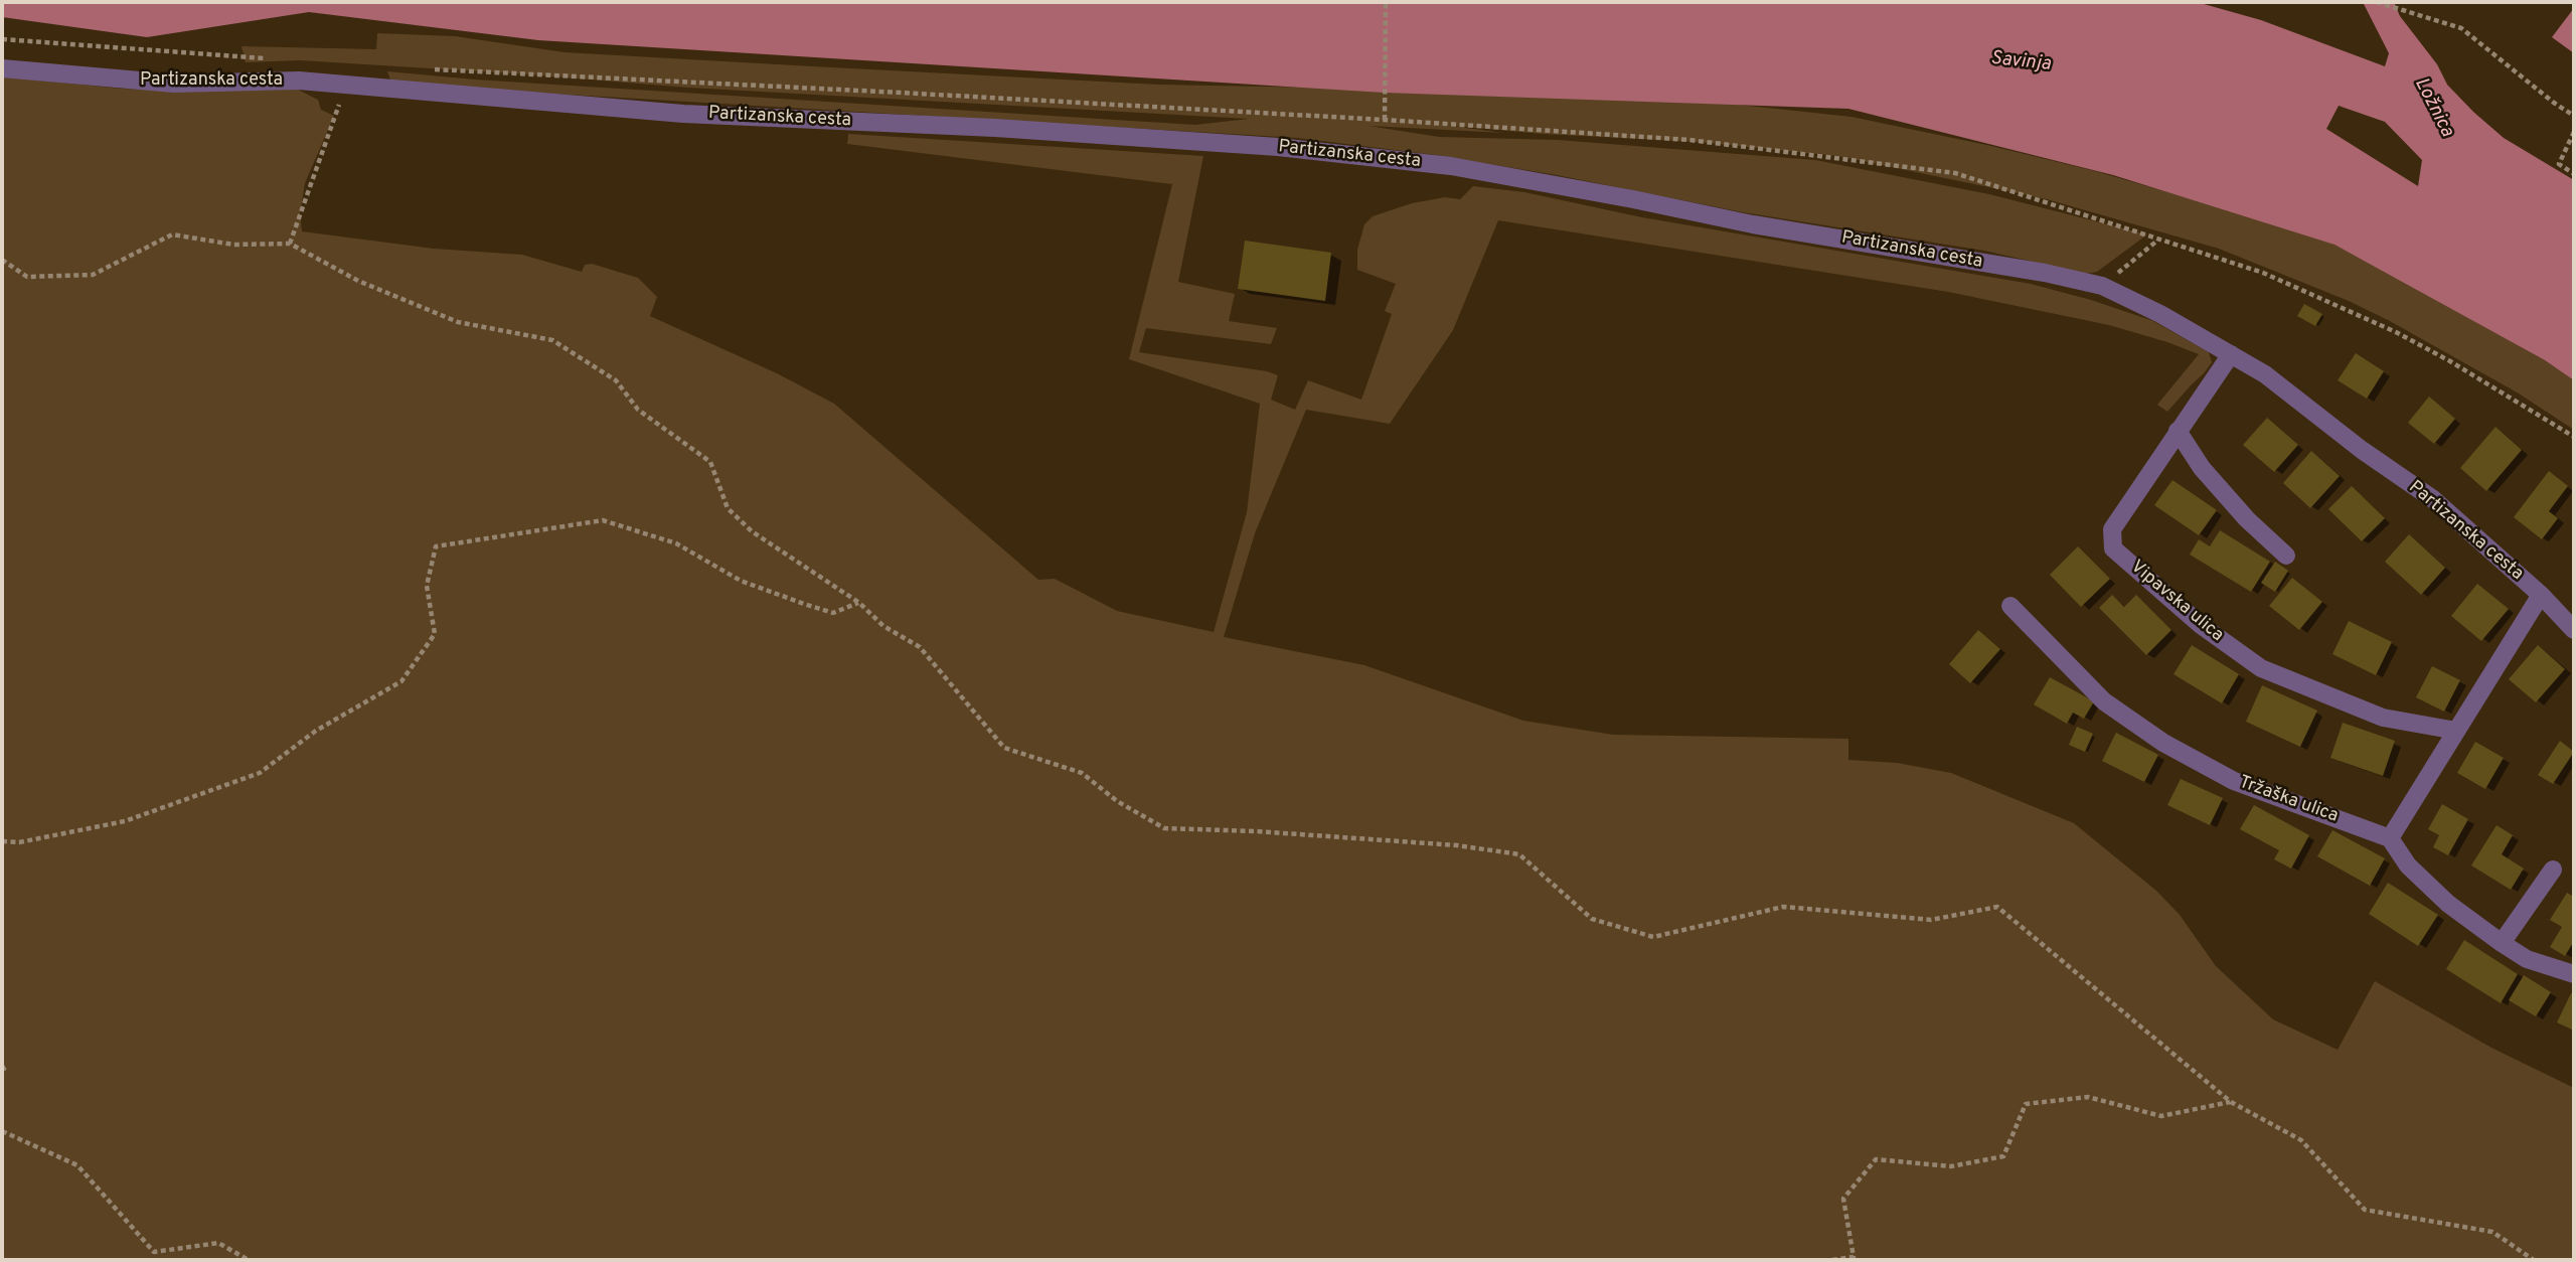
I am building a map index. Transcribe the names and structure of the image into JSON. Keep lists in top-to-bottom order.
{
  "streets": {
    "street": ["Partizanska cesta", "Vipavska ulica", "Tržaška ulica"]
  },
  "crossings": [
    ["Partizanska cesta", "Vipavska ulica"]
  ],
  "water": ["Savinja", "Ložnica"]
}
